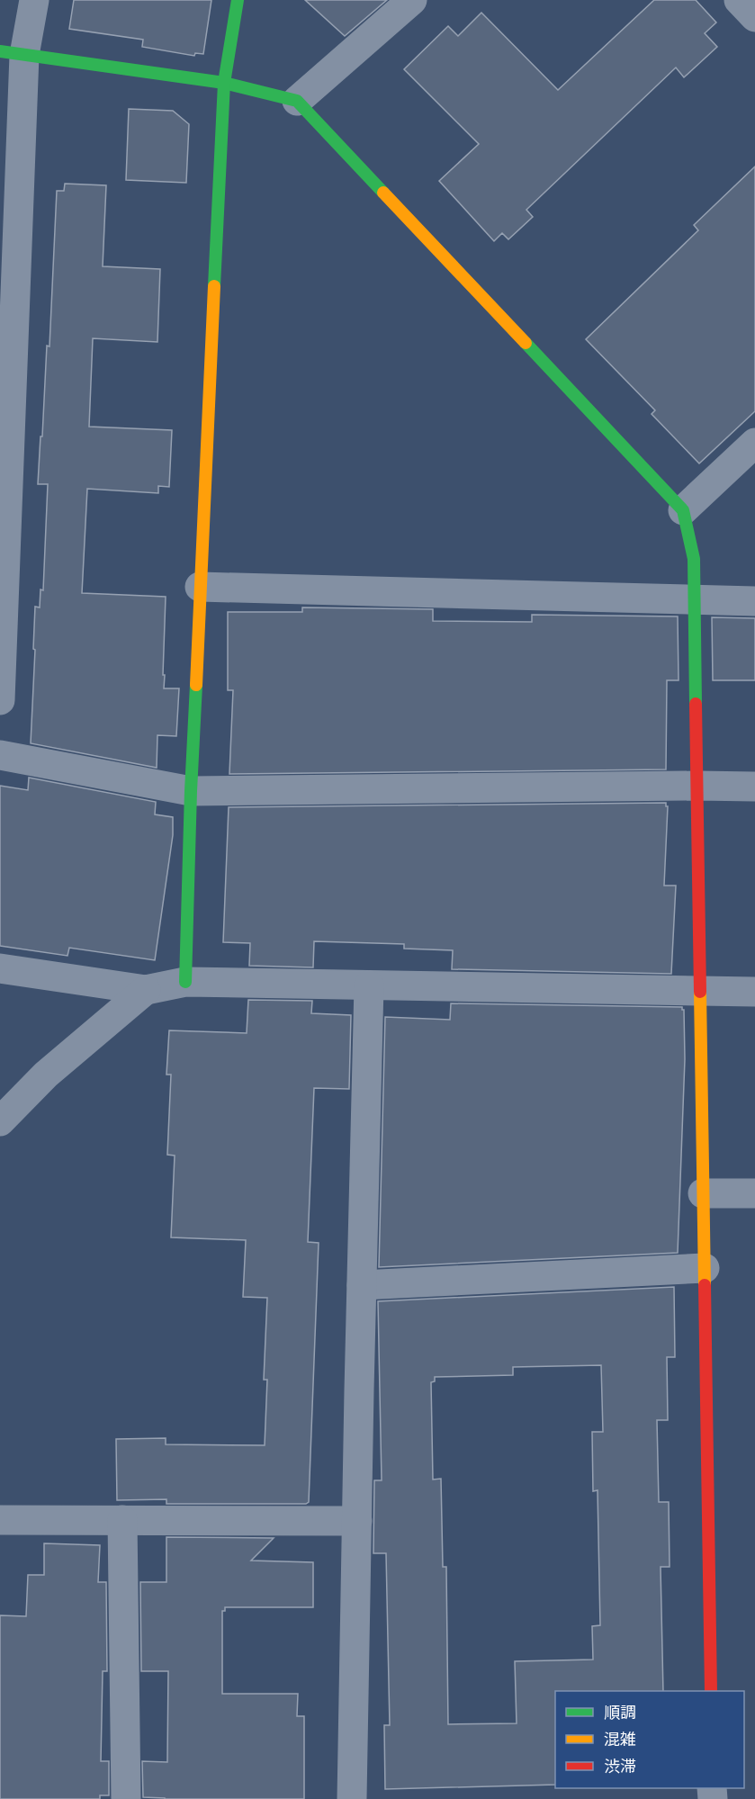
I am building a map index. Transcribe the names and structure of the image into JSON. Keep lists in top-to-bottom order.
{
  "legend": ["順調", "混雑", "渋滞"]
}
